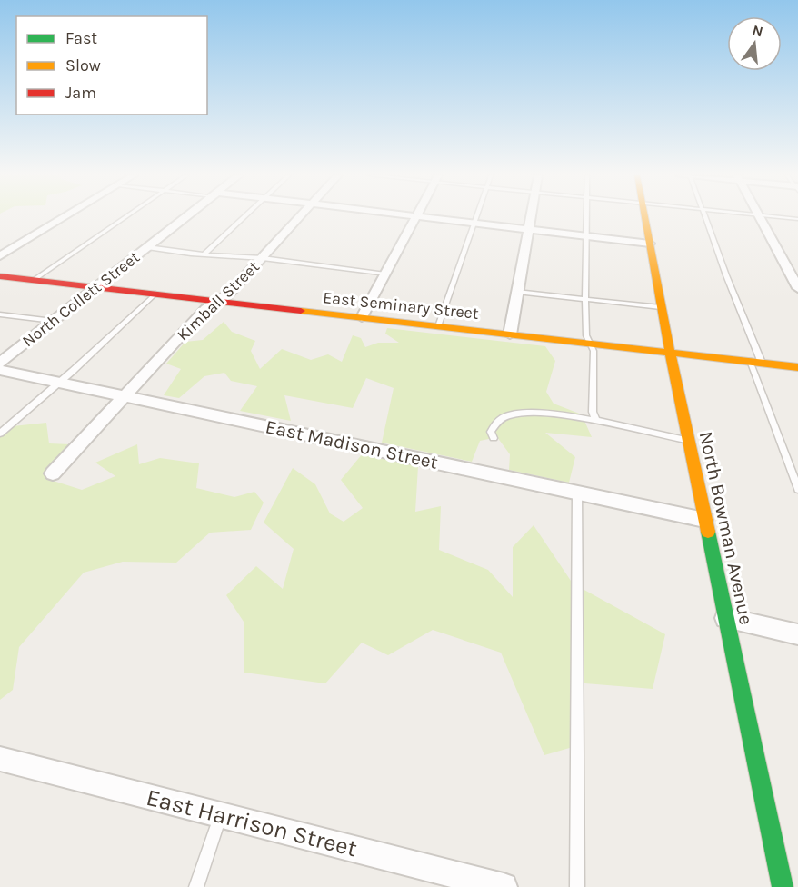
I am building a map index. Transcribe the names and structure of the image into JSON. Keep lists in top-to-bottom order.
{
  "streets": {
    "street": [
      "North Collett Street",
      "Kimball Street",
      "East Seminary Street",
      "East Madison Street",
      "North Bowman Avenue",
      "East Harrison Street"
    ]
  },
  "crossings": [
    ["North Collett Street", "East Seminary Street"],
    ["Kimball Street", "East Seminary Street"],
    ["Kimball Street", "East Madison Street"],
    ["East Seminary Street", "North Bowman Avenue"],
    ["East Madison Street", "North Bowman Avenue"]
  ],
  "legend": ["Fast", "Slow", "Jam"],
  "north": "top"
}
